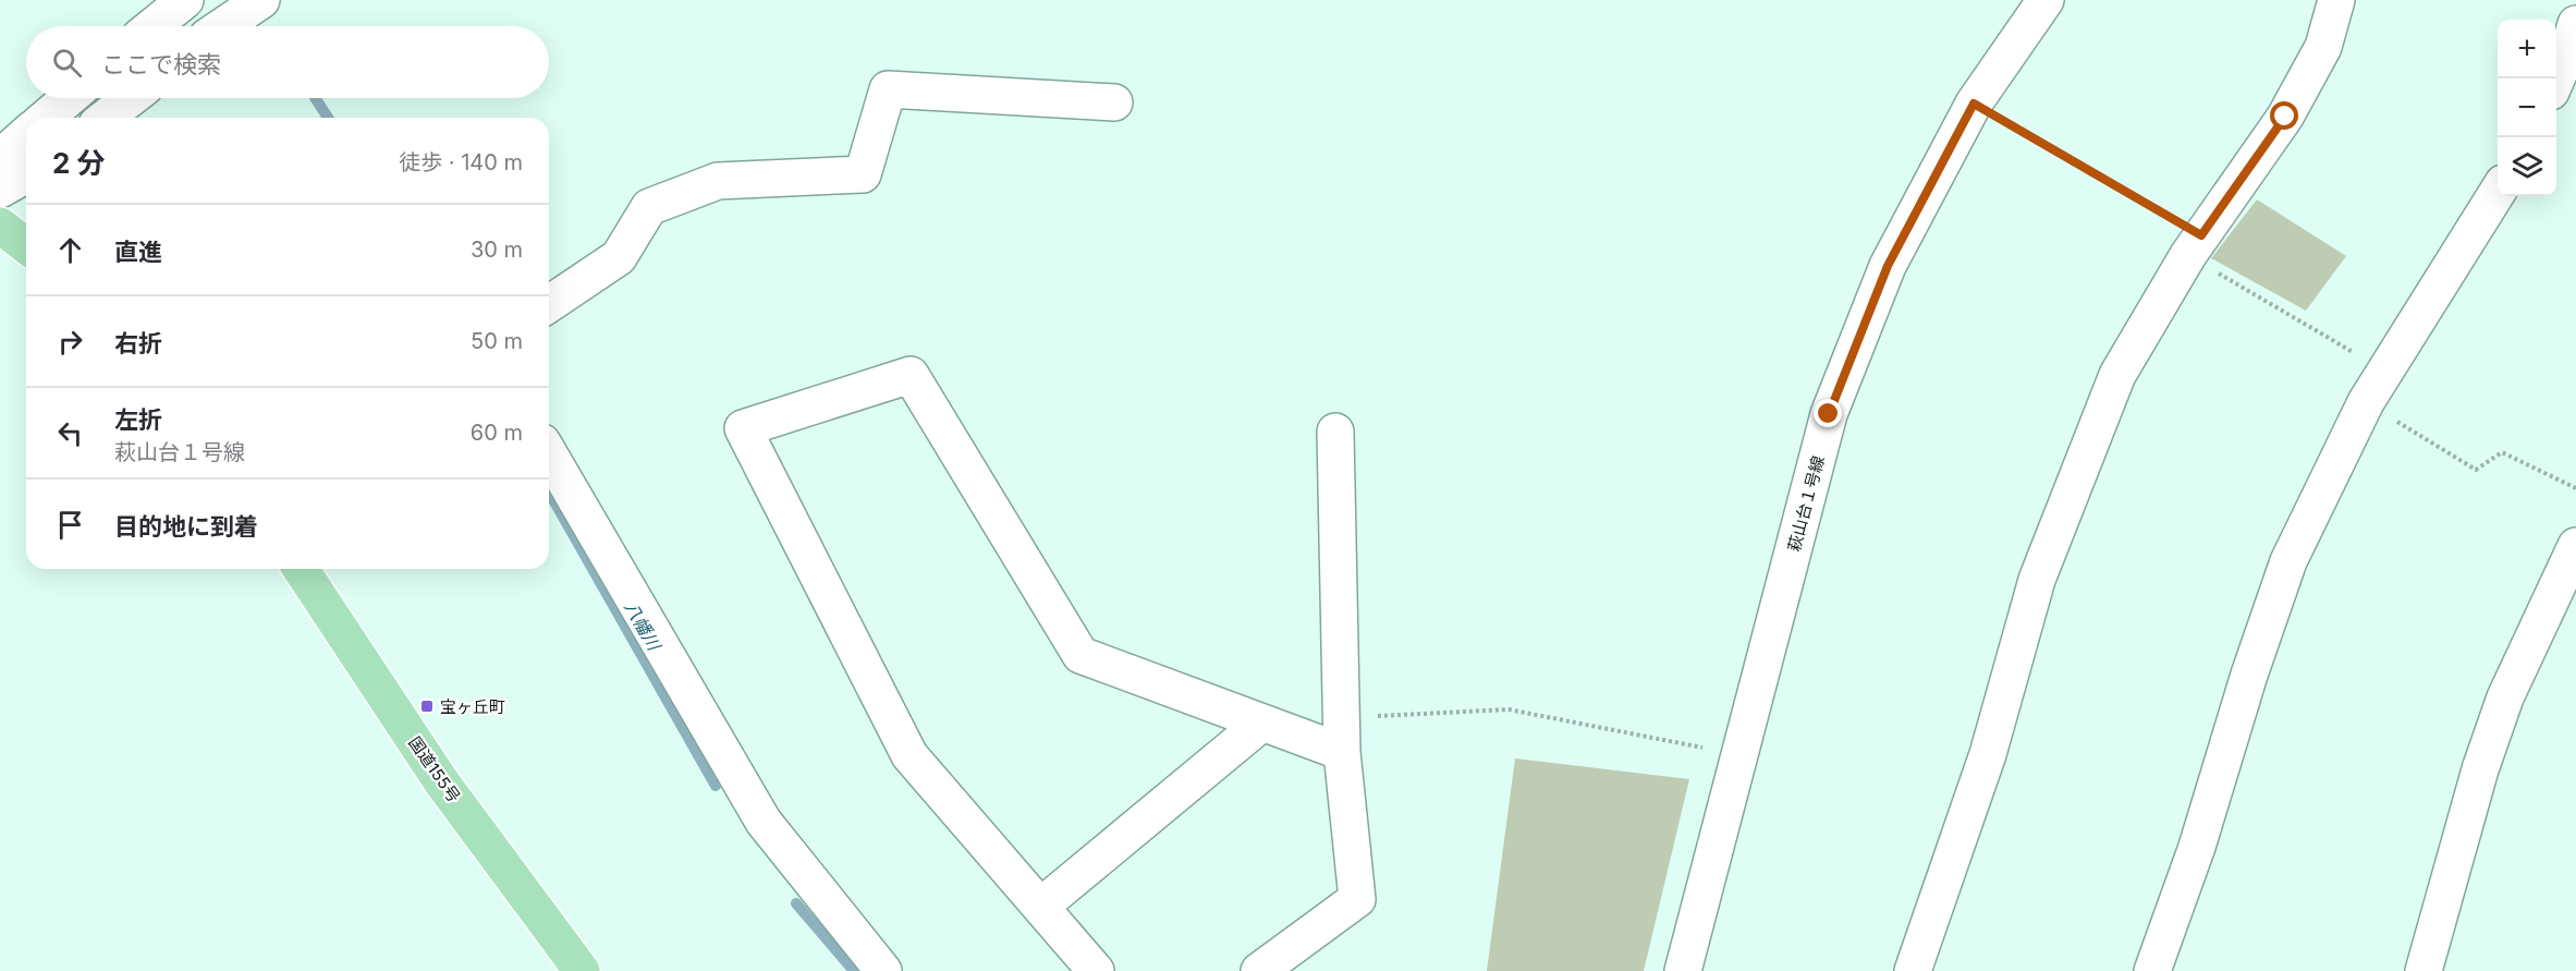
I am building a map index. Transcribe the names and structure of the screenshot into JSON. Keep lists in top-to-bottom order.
{
  "streets": {
    "highway": ["国道155号"],
    "street": ["萩山台１号線"]
  },
  "water": ["八幡川"],
  "places": {
    "transit": ["宝ヶ丘町"]
  },
  "page": {
    "map_buttons": ["+", "−"],
    "search": "ここで検索",
    "heading": ["2 分", "徒歩 · 140 m"],
    "list": [
      ["直進", "30 m"],
      ["右折", "50 m"],
      ["左折", "萩山台１号線", "60 m"],
      "目的地に到着"
    ]
  }
}
